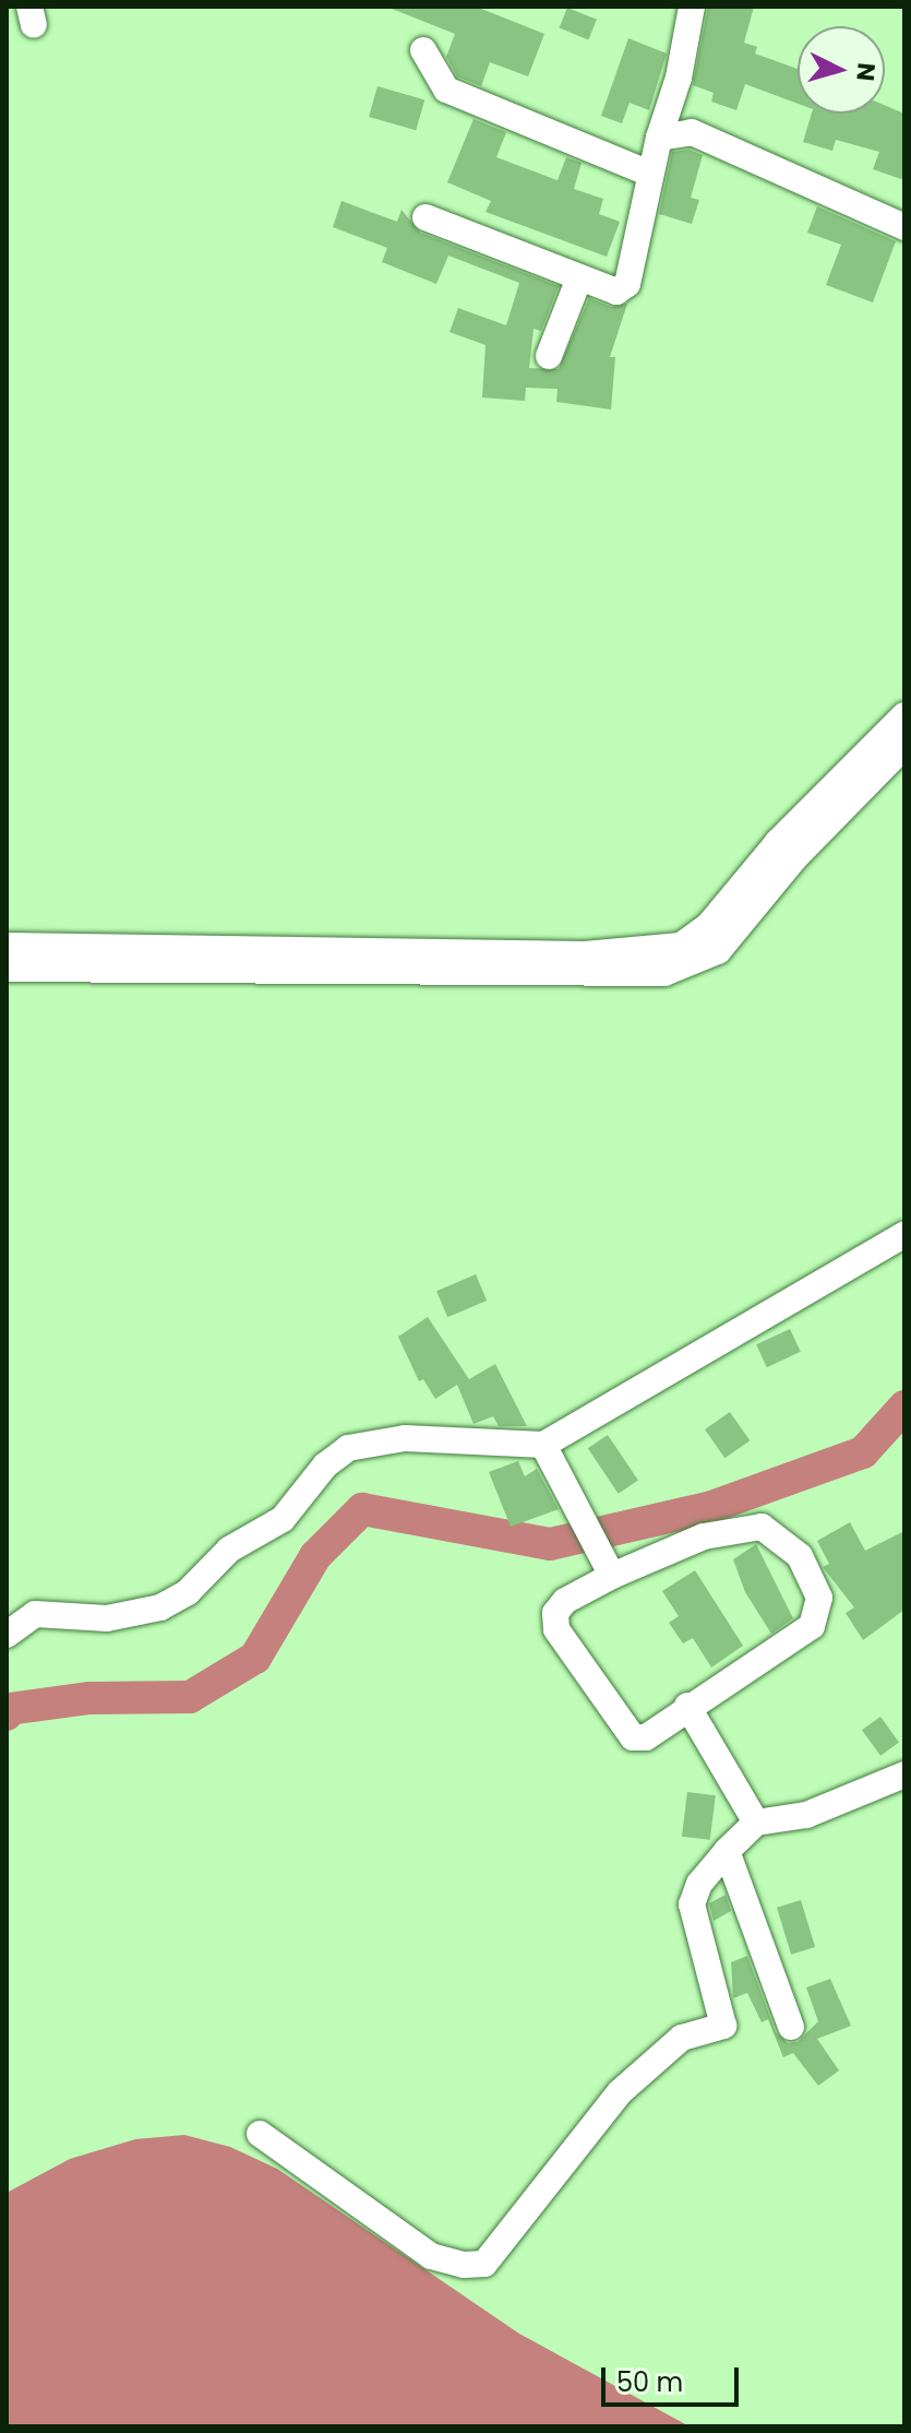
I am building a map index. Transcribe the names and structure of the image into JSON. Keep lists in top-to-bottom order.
{
  "scale_bar": "50 m",
  "north": "right"
}
